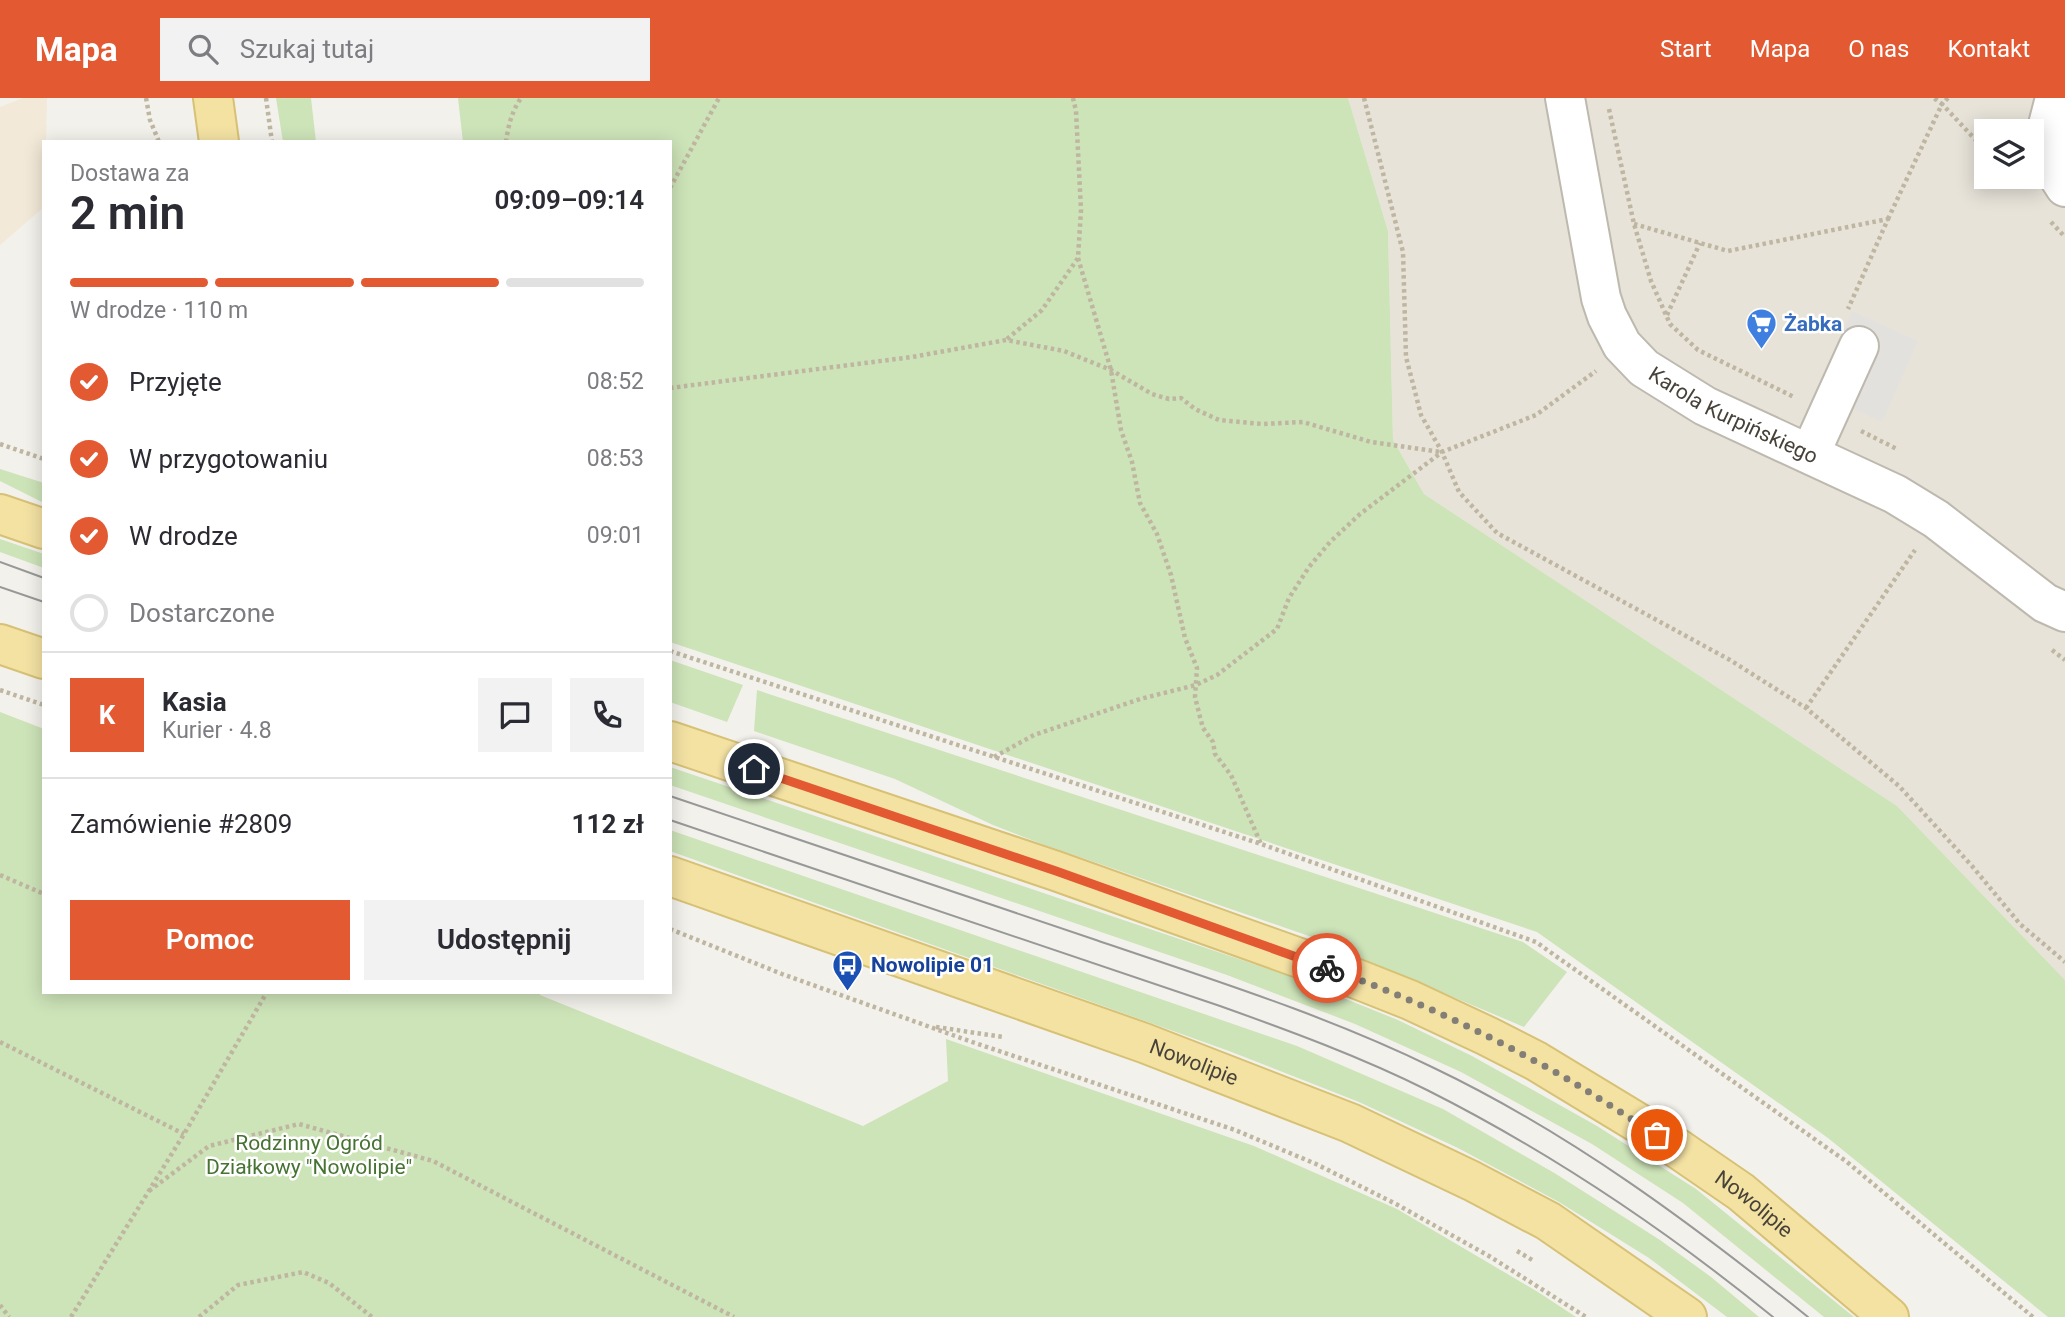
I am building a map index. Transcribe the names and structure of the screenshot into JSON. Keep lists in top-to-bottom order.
{
  "streets": {
    "main road": ["Nowolipie"],
    "street": ["Karola Kurpińskiego"]
  },
  "parks": ["Rodzinny Ogród Działkowy \"Nowolipie\""],
  "places": {
    "supermarket": ["Żabka"],
    "bus stop": ["Nowolipie 01"]
  },
  "page": {
    "header": "Mapa",
    "search": "Szukaj tutaj",
    "nav": [
      "Start",
      "Mapa",
      "O nas",
      "Kontakt"
    ],
    "heading": ["2 min", "Dostawa za", "09:09–09:14"],
    "panel": [
      "Kasia",
      "Kurier · 4.8",
      "Zamówienie #2809",
      "112 zł"
    ],
    "bar": "W drodze · 110 m",
    "list": [
      ["Przyjęte", "08:52"],
      ["W przygotowaniu", "08:53"],
      ["W drodze", "09:01"],
      "Dostarczone"
    ],
    "round": "K",
    "buttons": ["Pomoc", "Udostępnij"]
  }
}
